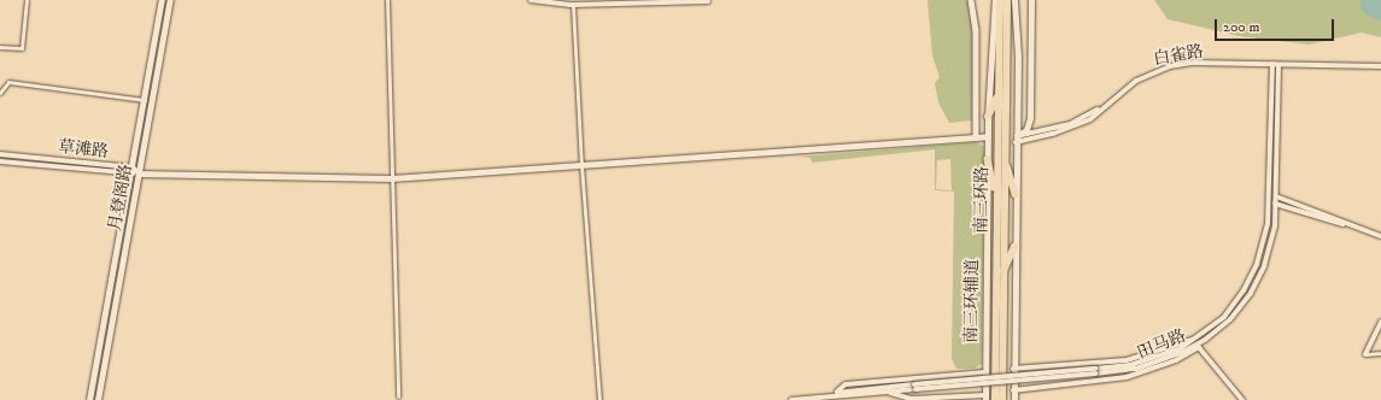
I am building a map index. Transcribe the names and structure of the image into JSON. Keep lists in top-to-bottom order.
{
  "streets": {
    "highway": ["南三环路"],
    "main road": ["月登阁路", "南三环辅道"],
    "street": ["白雀路", "草滩路", "田马路"]
  },
  "crossings": [
    ["白雀路", "田马路"],
    ["草滩路", "月登阁路"]
  ],
  "scale_bar": "200 m"
}
